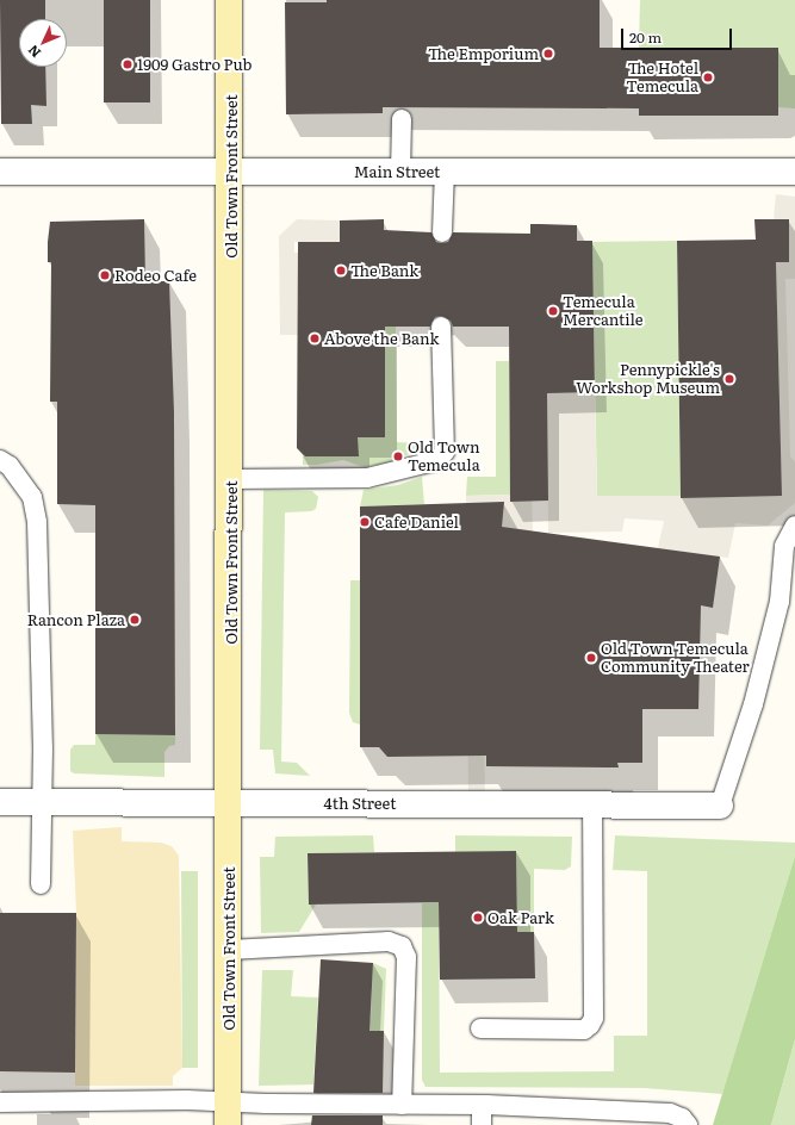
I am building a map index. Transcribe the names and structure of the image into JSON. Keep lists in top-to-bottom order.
{
  "streets": {
    "main road": ["Old Town Front Street"],
    "street": ["Main Street", "4th Street"]
  },
  "crossings": [
    ["Main Street", "Old Town Front Street"],
    ["Old Town Front Street", "4th Street"]
  ],
  "places": [
    "The Emporium",
    "1909 Gastro Pub",
    "The Hotel Temecula",
    "The Bank",
    "Rodeo Cafe",
    "Temecula Mercantile",
    "Above the Bank",
    "Pennypickle's Workshop Museum",
    "Old Town Temecula",
    "Cafe Daniel",
    "Rancon Plaza",
    "Old Town Temecula Community Theater",
    "Oak Park"
  ],
  "scale_bar": "20 m",
  "north": "bottom left"
}
